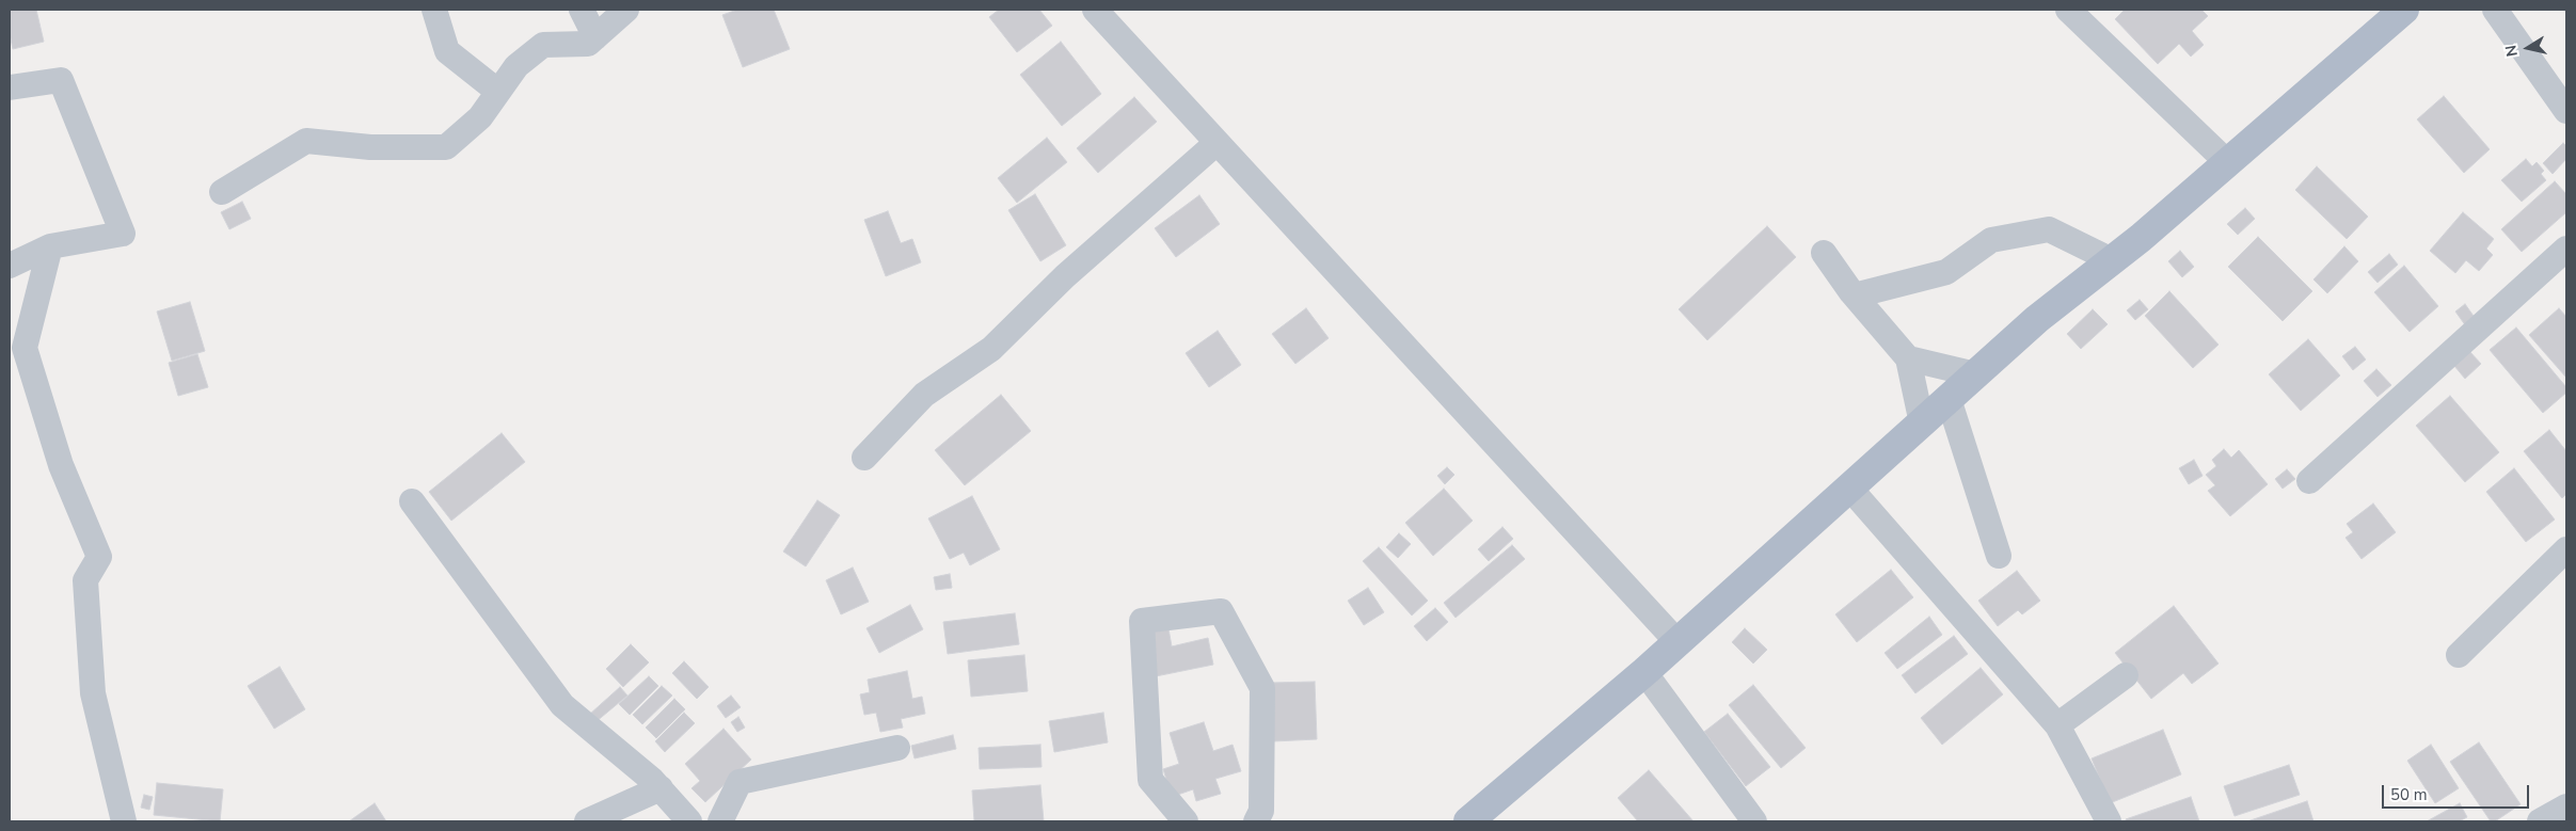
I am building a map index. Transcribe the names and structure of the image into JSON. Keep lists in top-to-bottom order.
{
  "scale_bar": "50 m",
  "north": "left"
}
